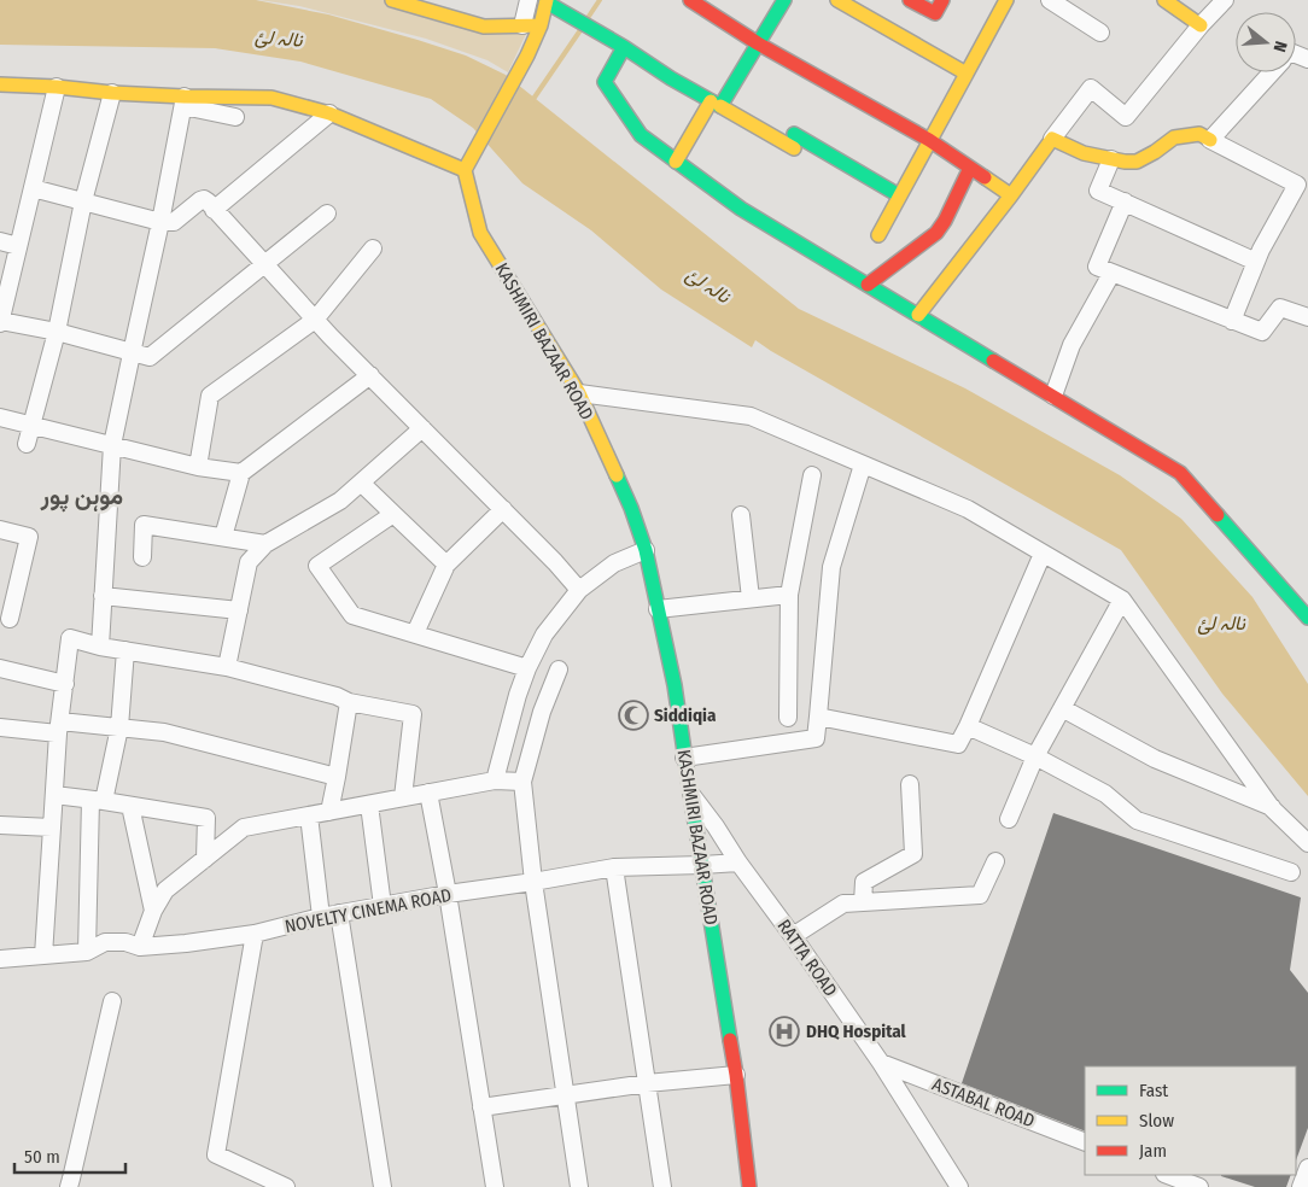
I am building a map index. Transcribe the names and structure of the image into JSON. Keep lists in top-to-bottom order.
{
  "streets": {
    "street": [
      "KASHMIRI BAZAAR ROAD",
      "NOVELTY CINEMA ROAD",
      "RATTA ROAD",
      "ASTABAL ROAD"
    ]
  },
  "crossings": [
    ["KASHMIRI BAZAAR ROAD", "NOVELTY CINEMA ROAD"],
    ["KASHMIRI BAZAAR ROAD", "RATTA ROAD"],
    ["NOVELTY CINEMA ROAD", "RATTA ROAD"],
    ["RATTA ROAD", "ASTABAL ROAD"]
  ],
  "districts": ["موہن پور"],
  "water": ["نالہ لئ"],
  "places": {
    "mosque": ["Siddiqia"],
    "hospital": ["DHQ Hospital"]
  },
  "legend": ["Fast", "Slow", "Jam"],
  "scale_bar": "50 m",
  "north": "right"
}
